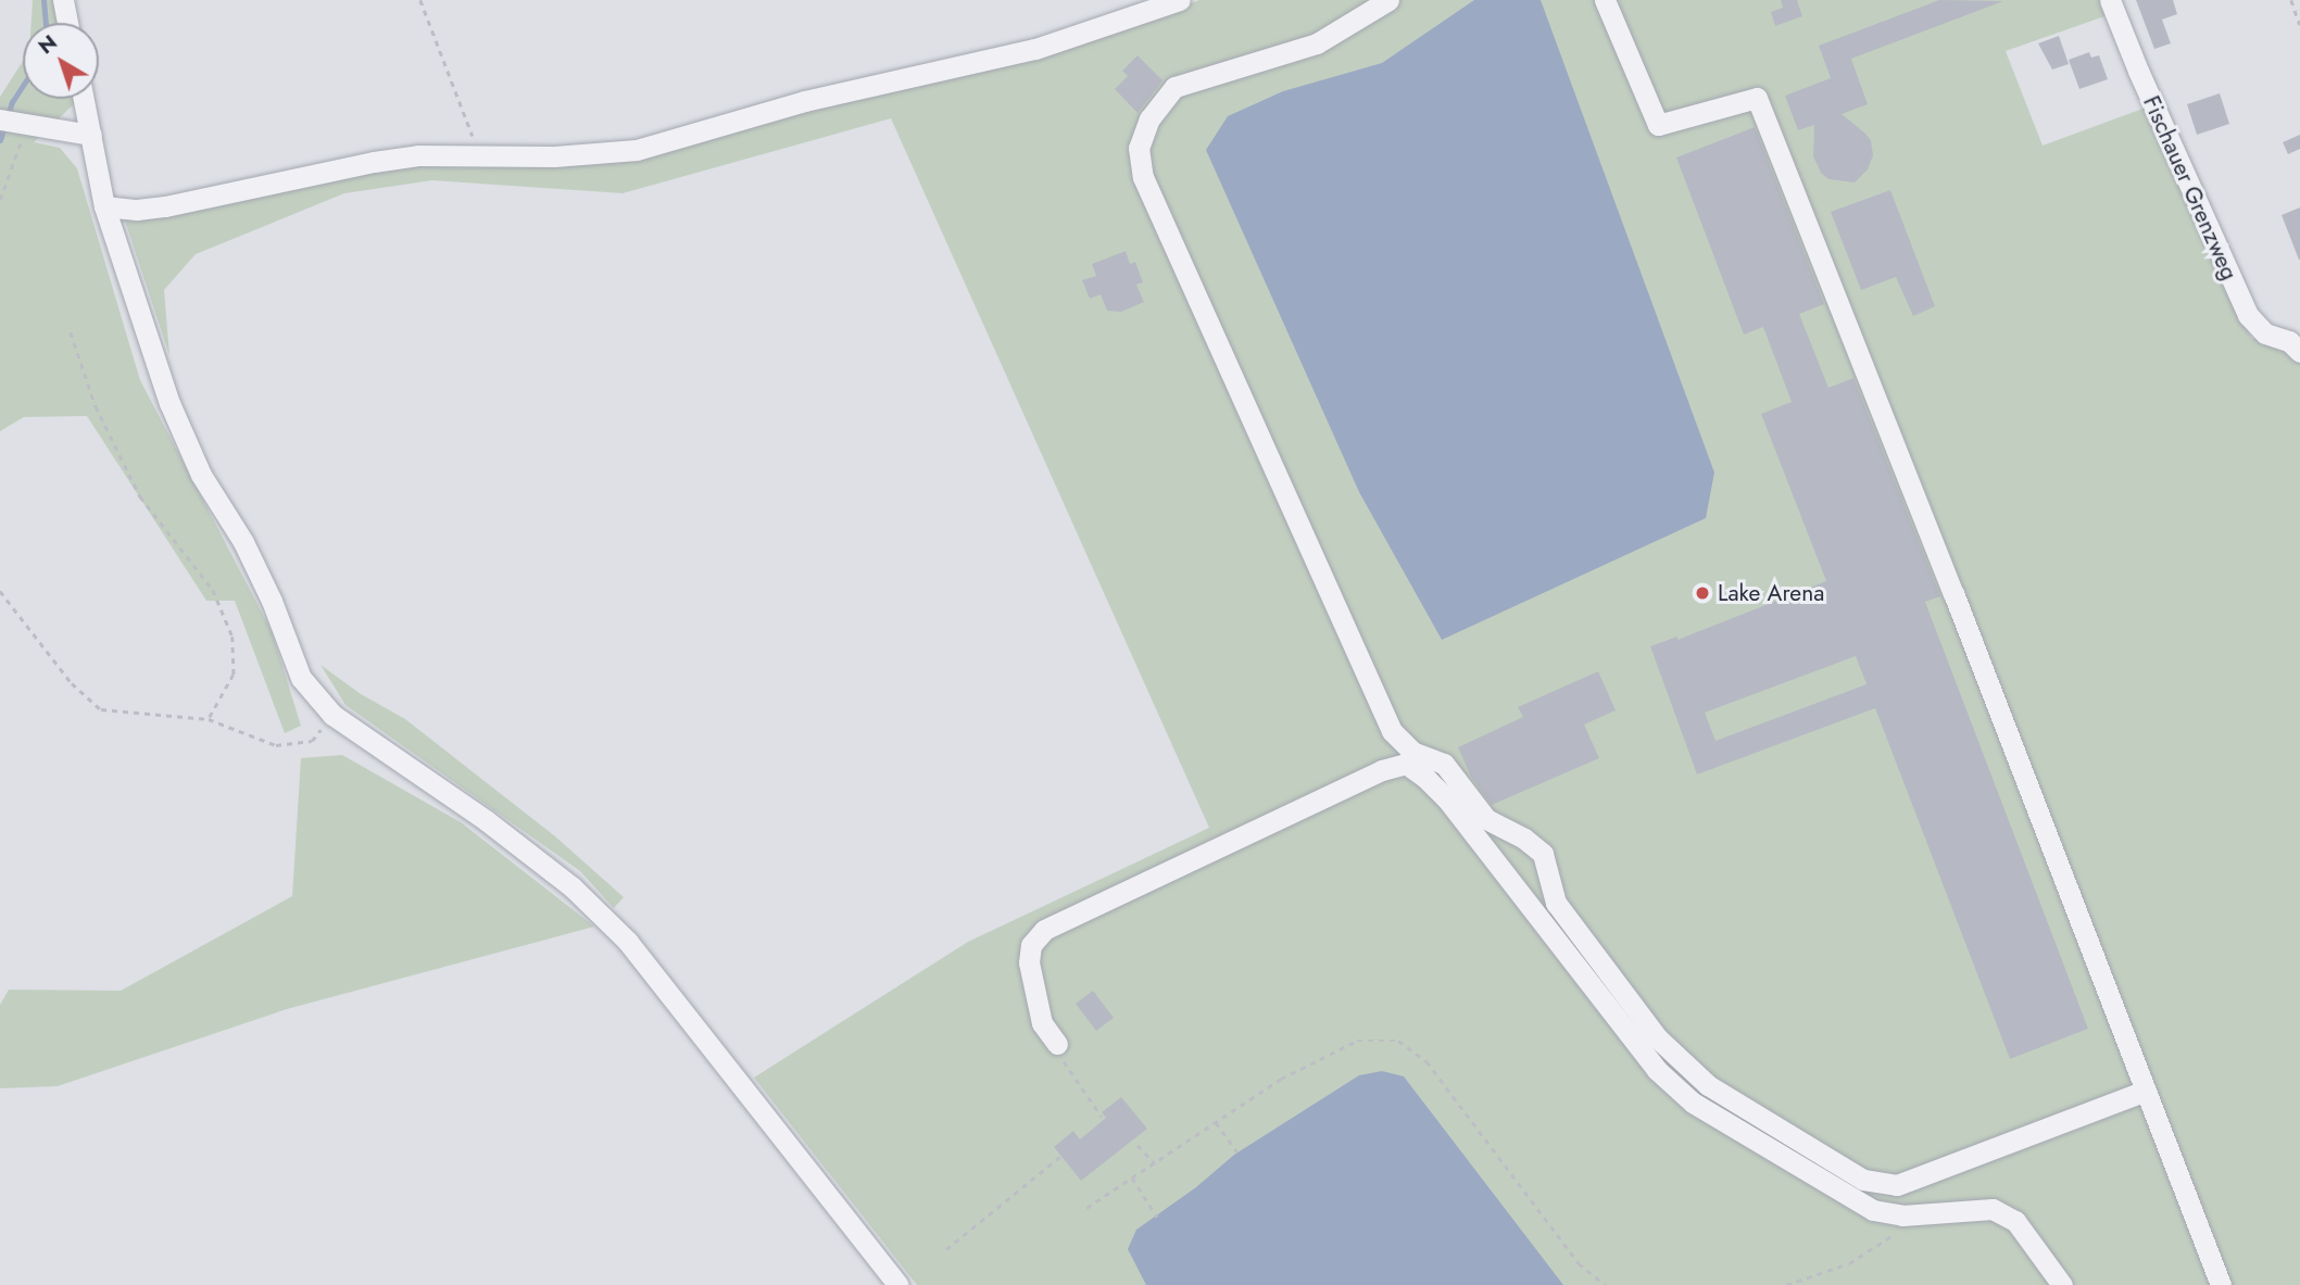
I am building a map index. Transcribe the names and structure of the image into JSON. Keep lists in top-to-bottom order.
{
  "streets": {
    "street": ["Fischauer Grenzweg"]
  },
  "places": ["Lake Arena"],
  "north": "top left"
}
